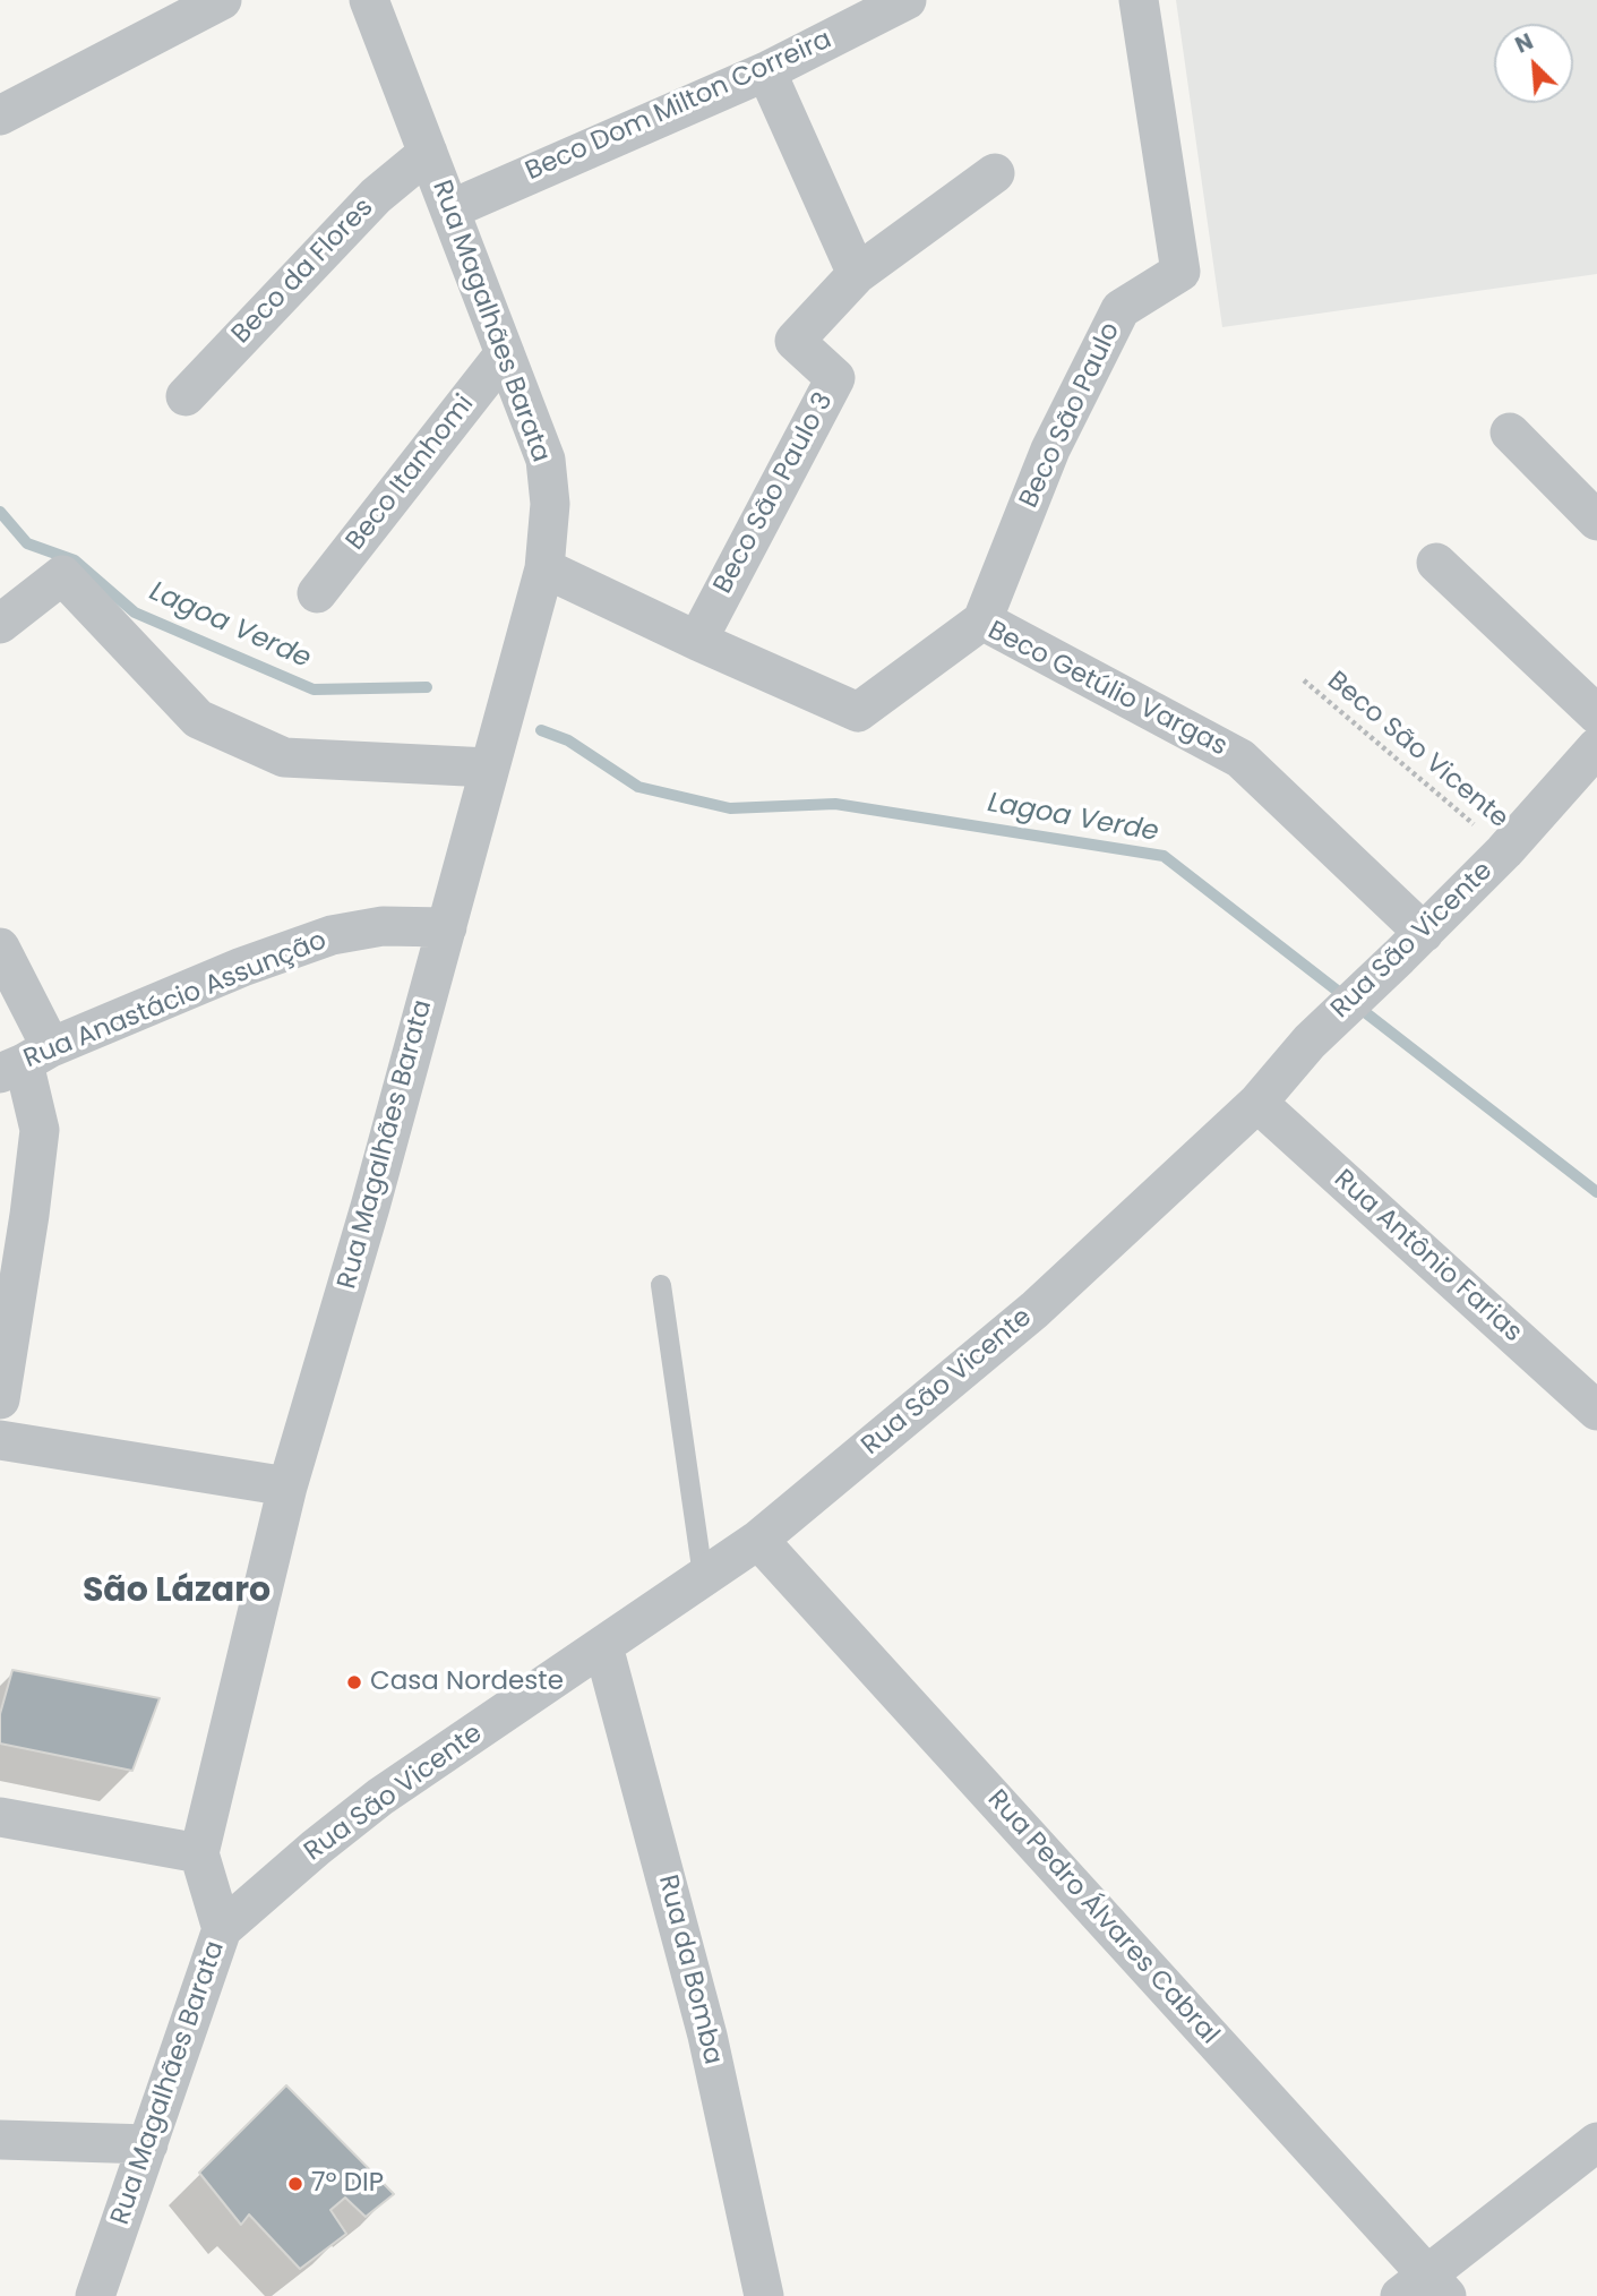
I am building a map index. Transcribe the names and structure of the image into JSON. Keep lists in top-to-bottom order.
{
  "streets": {
    "street": [
      "Beco Dom Milton Correira",
      "Beco da Flores",
      "Rua Magalhães Barata",
      "Beco São Paulo",
      "Beco Itanhomi",
      "Beco São Paulo 3",
      "Beco Getúlio Vargas",
      "Rua São Vicente",
      "Rua Anastácio Assunção",
      "Rua Antônio Farias",
      "Rua Pedro Álvares Cabral",
      "Rua da Bomba"
    ],
    "path": ["Beco São Vicente"]
  },
  "crossings": [
    ["Beco Dom Milton Correira", "Rua Magalhães Barata"],
    ["Beco da Flores", "Rua Magalhães Barata"],
    ["Rua Magalhães Barata", "Beco Itanhomi"],
    ["Rua Magalhães Barata", "Beco Getúlio Vargas"],
    ["Rua Magalhães Barata", "Rua São Vicente"],
    ["Rua Magalhães Barata", "Rua Anastácio Assunção"],
    ["Beco São Paulo", "Beco Getúlio Vargas"],
    ["Beco São Paulo 3", "Beco Getúlio Vargas"],
    ["Beco Getúlio Vargas", "Rua São Vicente"],
    ["Beco São Vicente", "Rua São Vicente"],
    ["Rua São Vicente", "Rua Antônio Farias"],
    ["Rua São Vicente", "Rua Pedro Álvares Cabral"],
    ["Rua São Vicente", "Rua da Bomba"]
  ],
  "districts": ["São Lázaro"],
  "water": ["Lagoa Verde"],
  "places": ["Casa Nordeste", "7º DIP"],
  "north": "top left"
}
